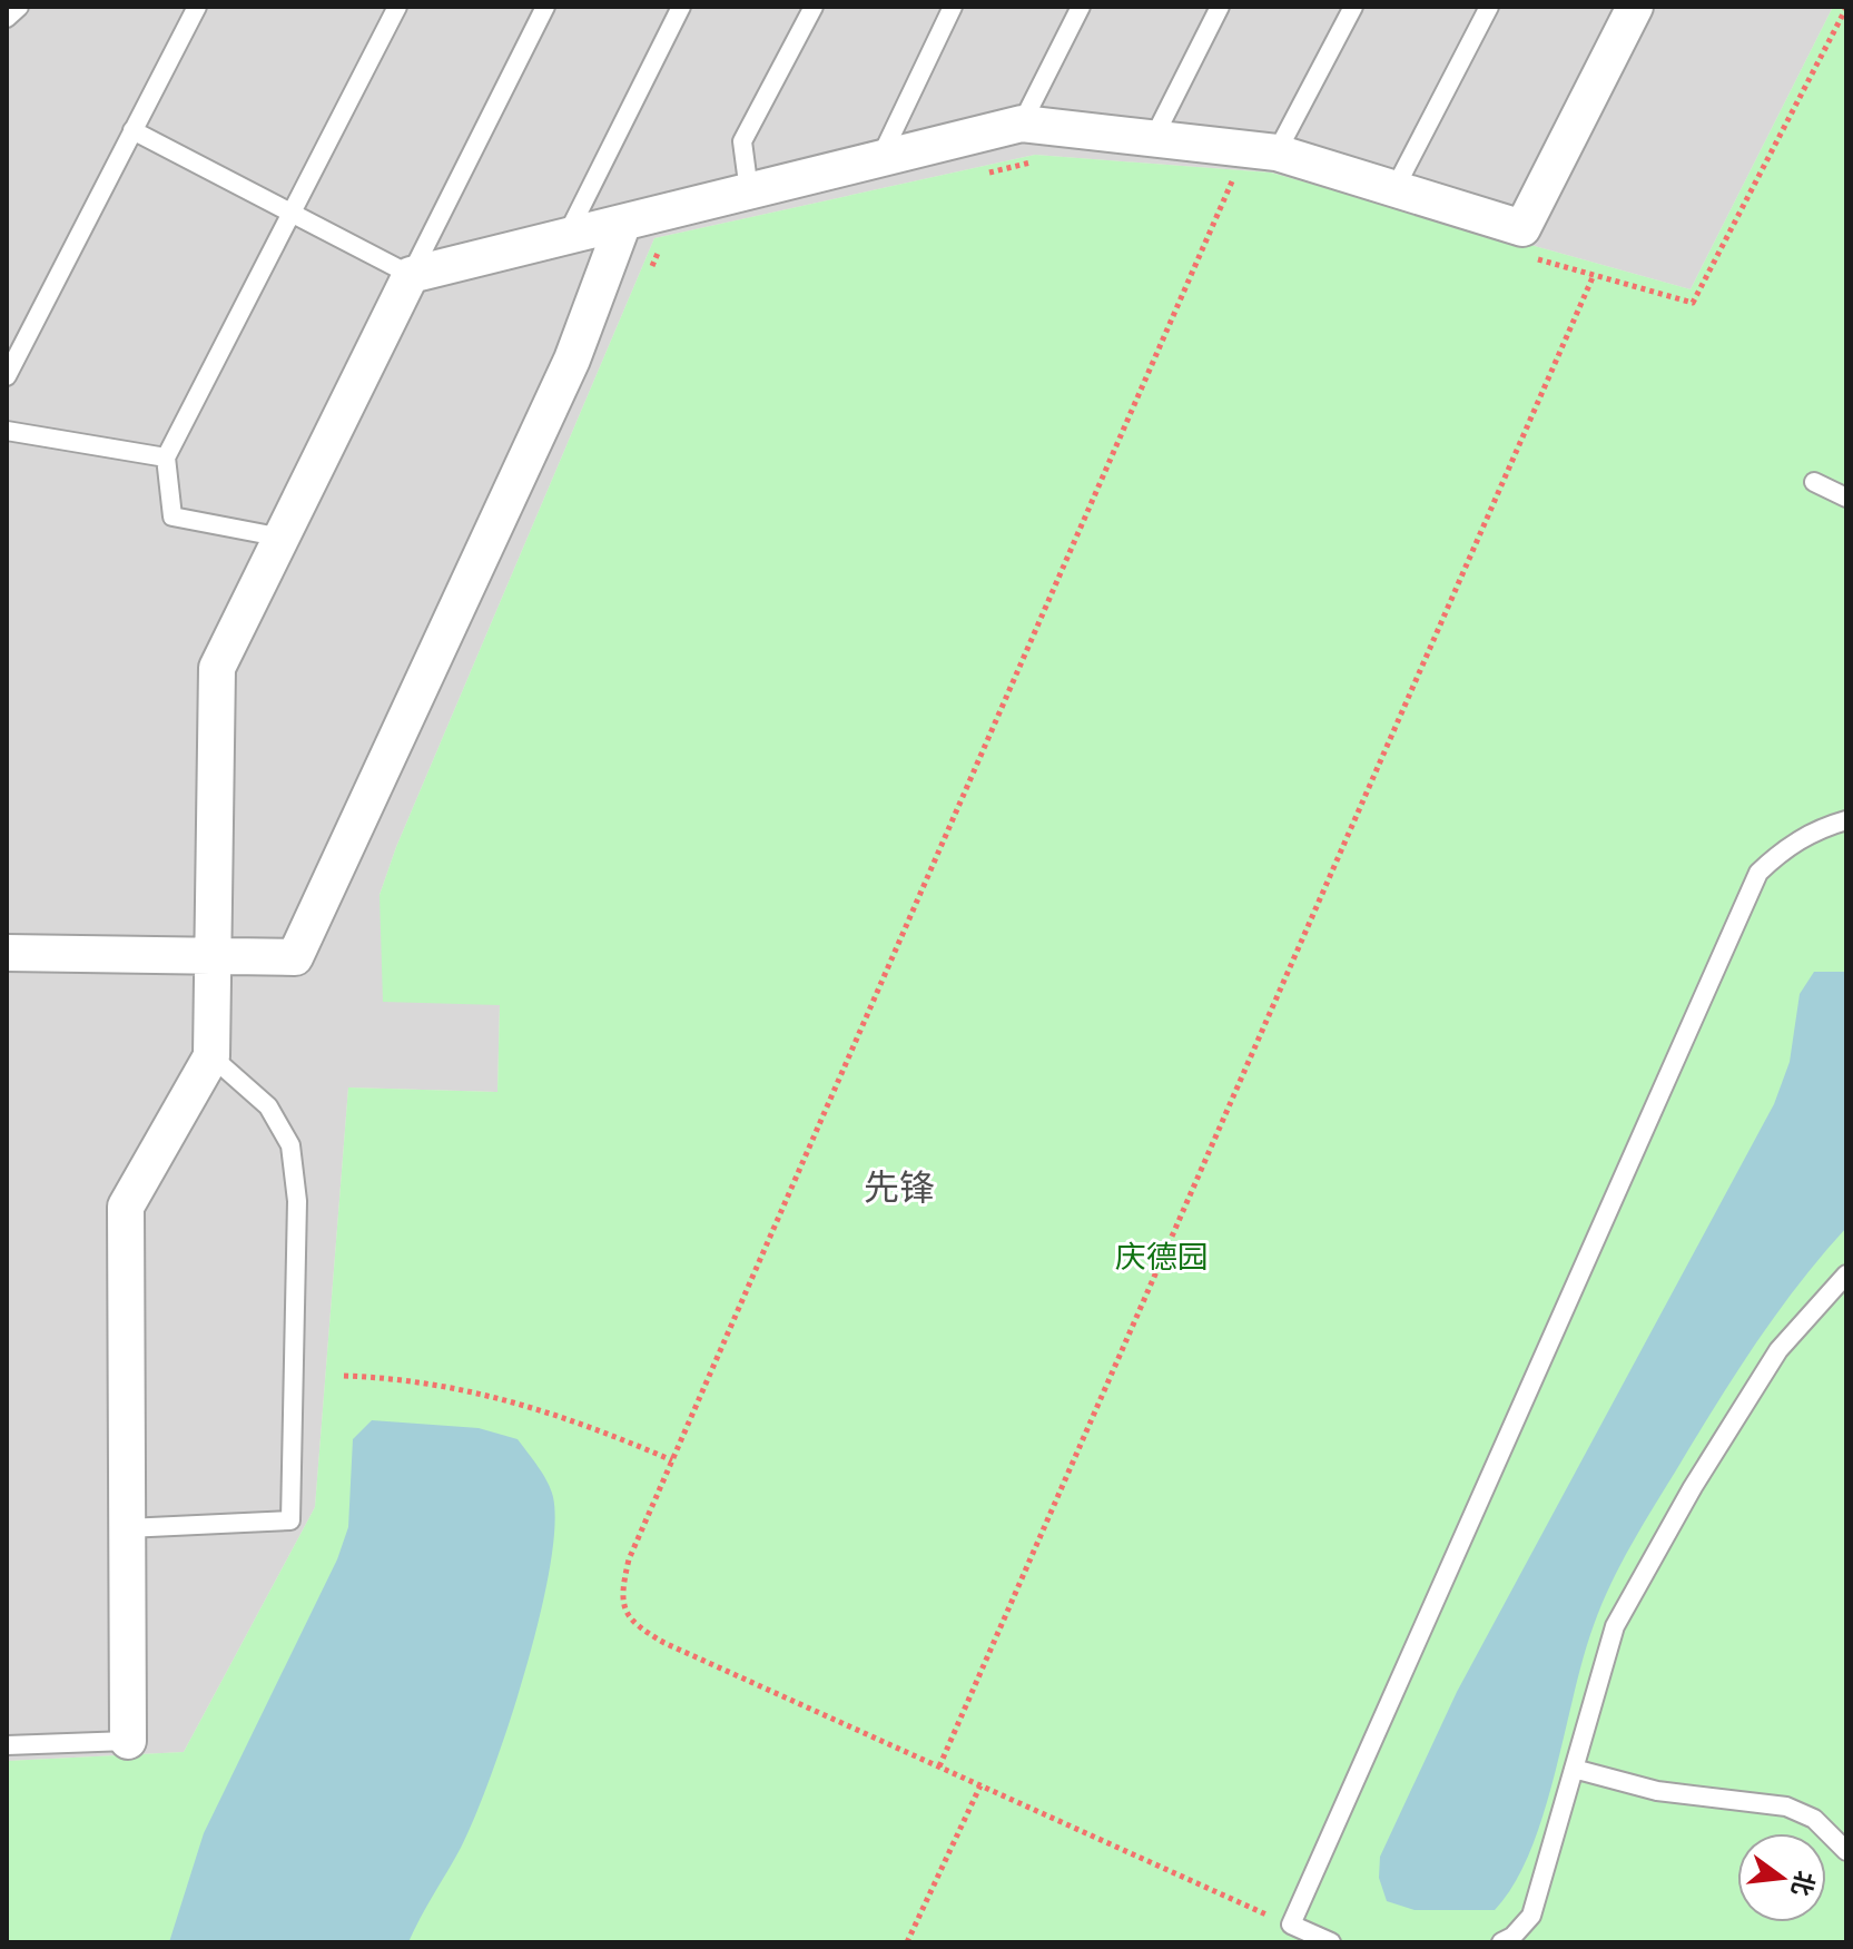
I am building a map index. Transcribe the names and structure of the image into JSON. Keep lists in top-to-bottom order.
{
  "districts": ["先锋"],
  "parks": ["庆德园"],
  "north": "right"
}
